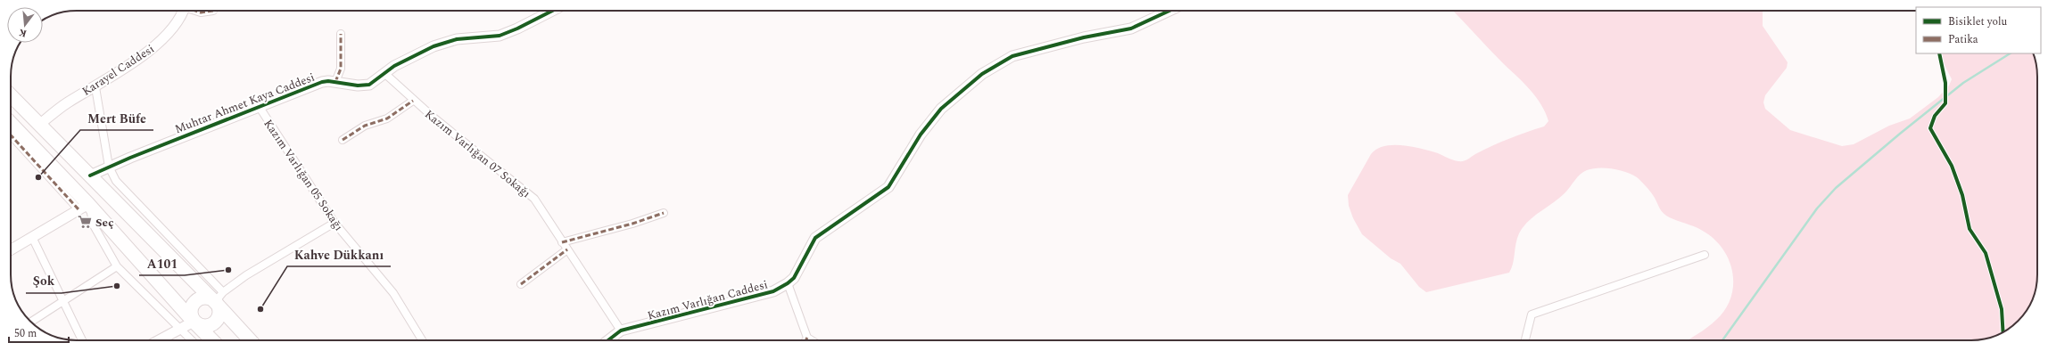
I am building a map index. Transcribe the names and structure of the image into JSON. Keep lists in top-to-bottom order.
{
  "streets": {
    "street": [
      "Karayel Caddesi",
      "Muhtar Ahmet Kaya Caddesi",
      "Kazım Varlığan 07 Sokağı",
      "Kazım Varlığan 05 Sokağı",
      "Kazım Varlığan Caddesi"
    ]
  },
  "crossings": [
    ["Muhtar Ahmet Kaya Caddesi", "Kazım Varlığan 07 Sokağı"],
    ["Muhtar Ahmet Kaya Caddesi", "Kazım Varlığan 05 Sokağı"],
    ["Kazım Varlığan 07 Sokağı", "Kazım Varlığan Caddesi"]
  ],
  "places": {
    "other": [
      "Mert Büfe",
      "A101",
      "Şok",
      "Kahve Dükkanı"
    ],
    "supermarket": ["Seç"]
  },
  "legend": ["Bisiklet yolu", "Patika"],
  "scale_bar": "50 m",
  "north": "bottom"
}
